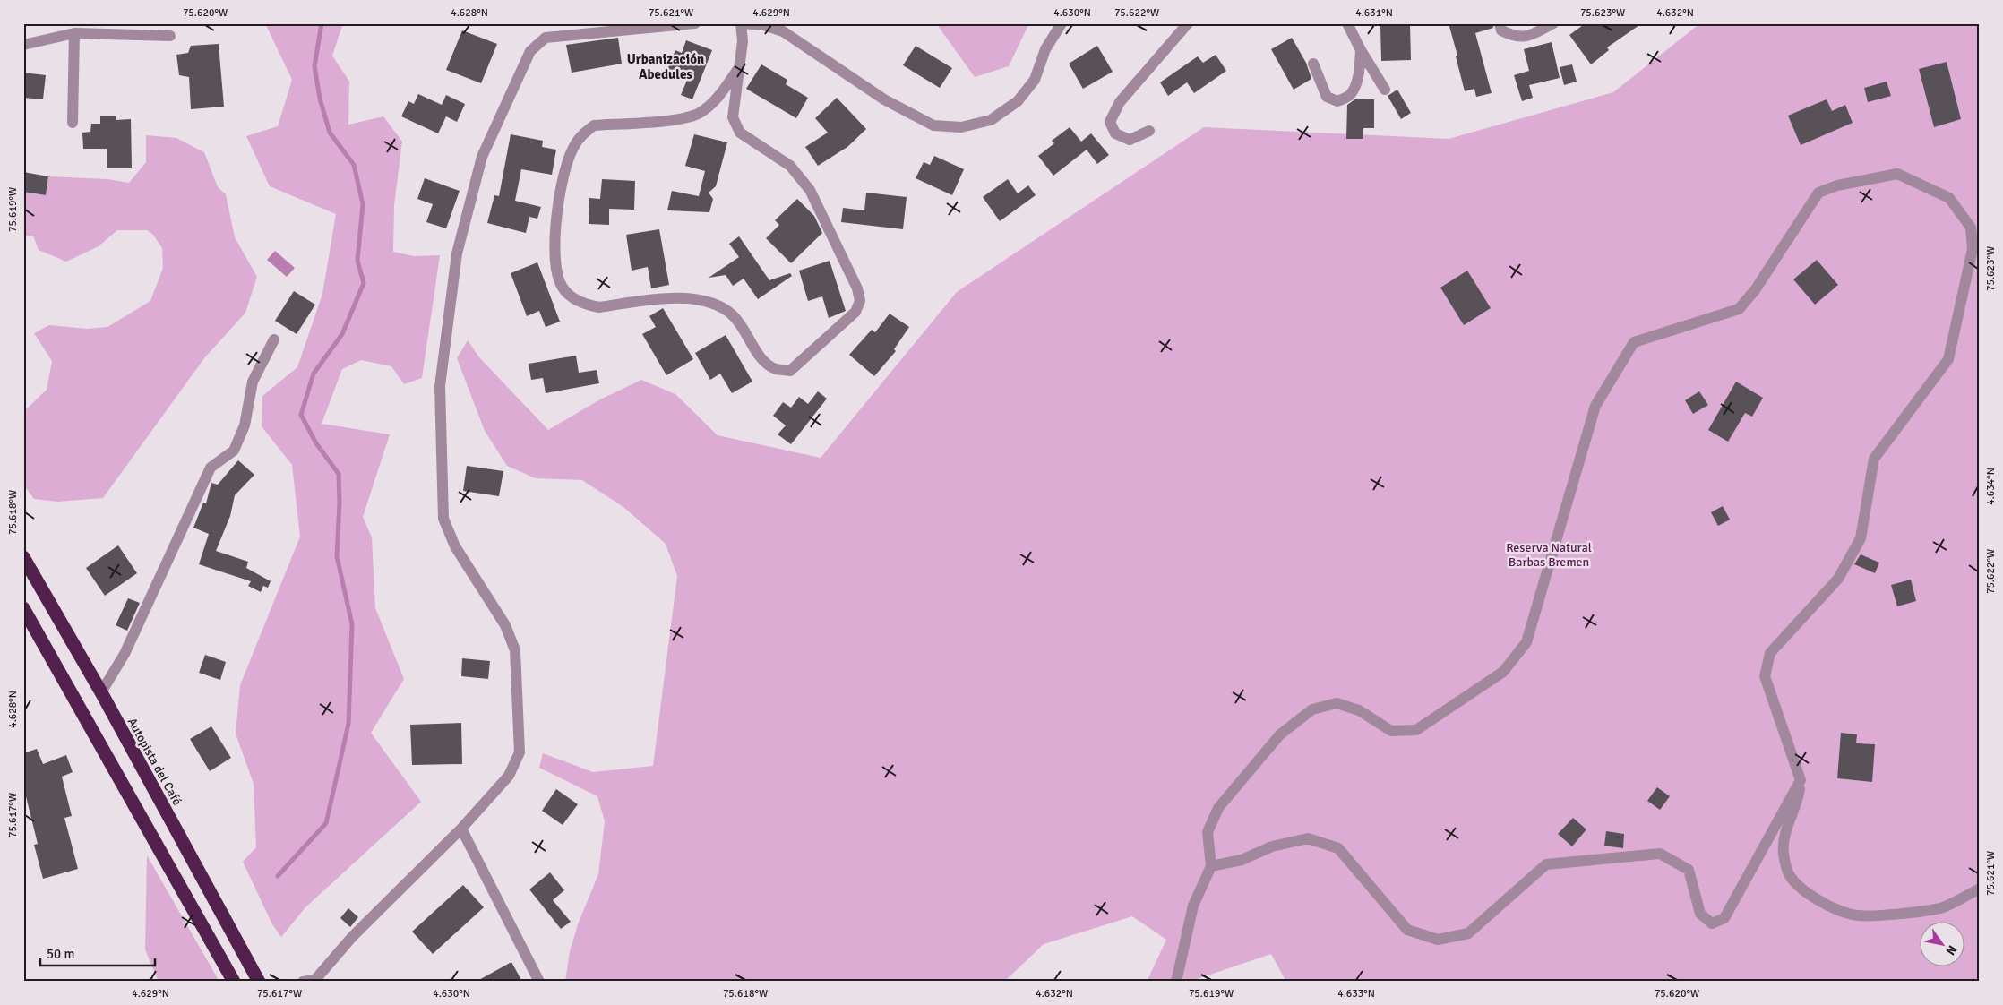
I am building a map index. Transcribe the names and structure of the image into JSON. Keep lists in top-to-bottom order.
{
  "streets": {
    "highway": ["Autopista del Café"]
  },
  "districts": ["Urbanización Abedules"],
  "parks": ["Reserva Natural Barbas Bremen"],
  "scale_bar": "50 m",
  "north": "bottom right",
  "coordinates": [
    "75.620°W",
    "4.628°N",
    "75.621°W",
    "4.629°N",
    "4.630°N",
    "75.622°W",
    "4.631°N",
    "75.623°W",
    "4.632°N",
    "75.619°W",
    "4.634°N",
    "75.618°W",
    "75.617°W",
    "4.633°N"
  ]
}
